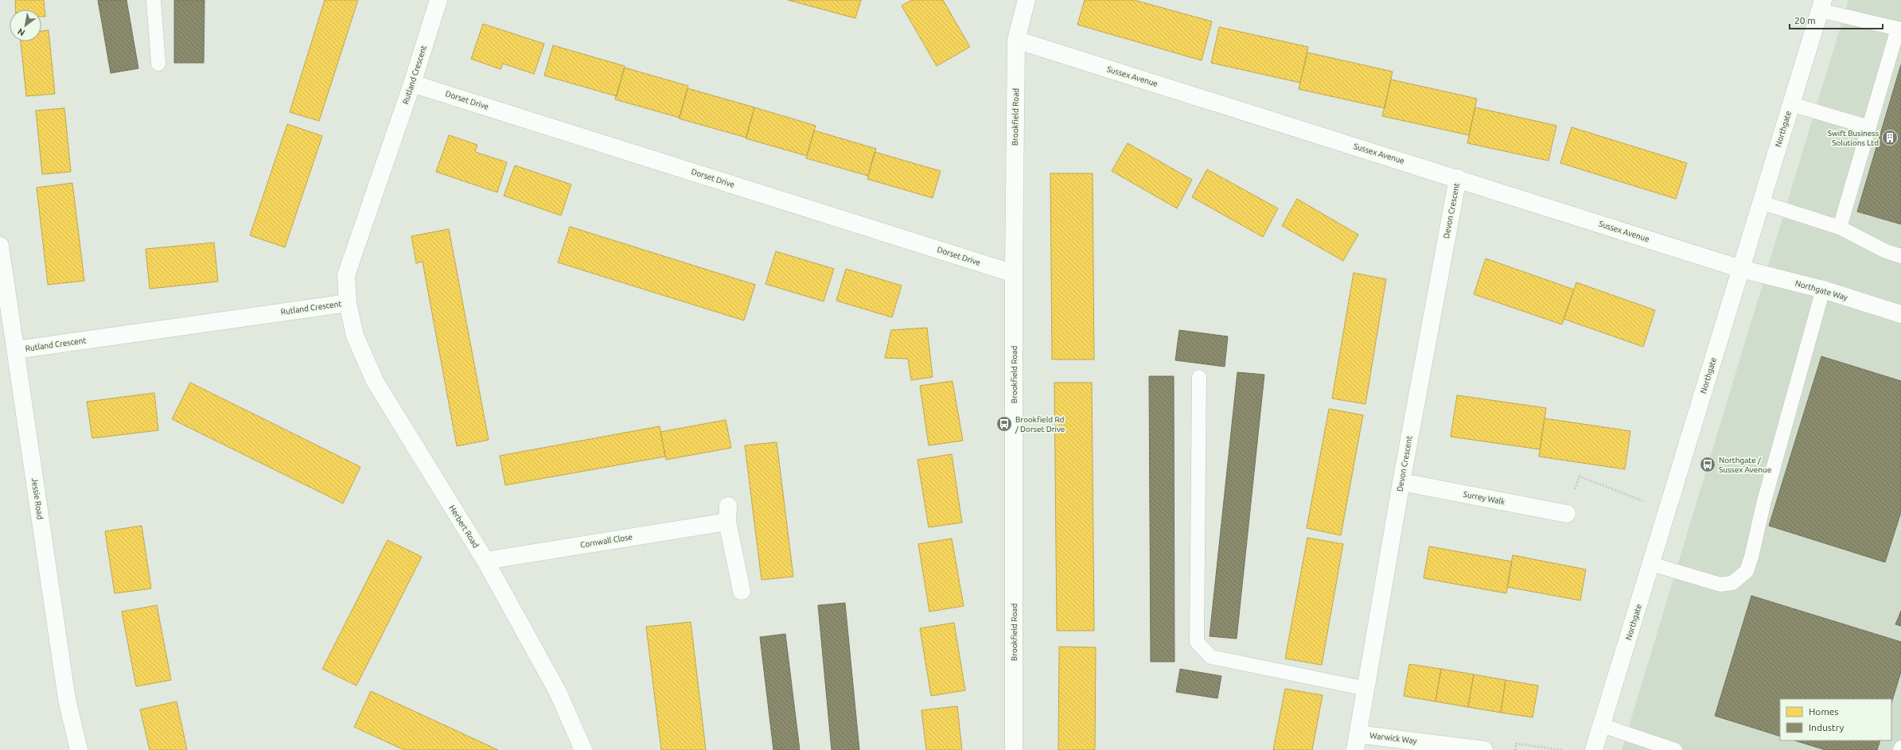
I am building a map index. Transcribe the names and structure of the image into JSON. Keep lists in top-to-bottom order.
{
  "streets": {
    "street": [
      "Rutland Crescent",
      "Sussex Avenue",
      "Dorset Drive",
      "Brookfield Road",
      "Northgate",
      "Devon Crescent",
      "Northgate Way",
      "Surrey Walk",
      "Jessie Road",
      "Herbert Road",
      "Cornwall Close",
      "Warwick Way"
    ]
  },
  "crossings": [
    ["Rutland Crescent", "Dorset Drive"],
    ["Rutland Crescent", "Jessie Road"],
    ["Rutland Crescent", "Herbert Road"],
    ["Sussex Avenue", "Brookfield Road"],
    ["Sussex Avenue", "Northgate"],
    ["Sussex Avenue", "Devon Crescent"],
    ["Sussex Avenue", "Northgate Way"],
    ["Dorset Drive", "Brookfield Road"],
    ["Northgate", "Northgate Way"],
    ["Devon Crescent", "Surrey Walk"],
    ["Devon Crescent", "Warwick Way"],
    ["Herbert Road", "Cornwall Close"]
  ],
  "places": {
    "building": ["Swift Business Solutions Ltd"],
    "bus stop": ["Brookfield Rd / Dorset Drive", "Northgate / Sussex Avenue"]
  },
  "legend": ["Homes", "Industry"],
  "scale_bar": "20 m",
  "north": "bottom left"
}
